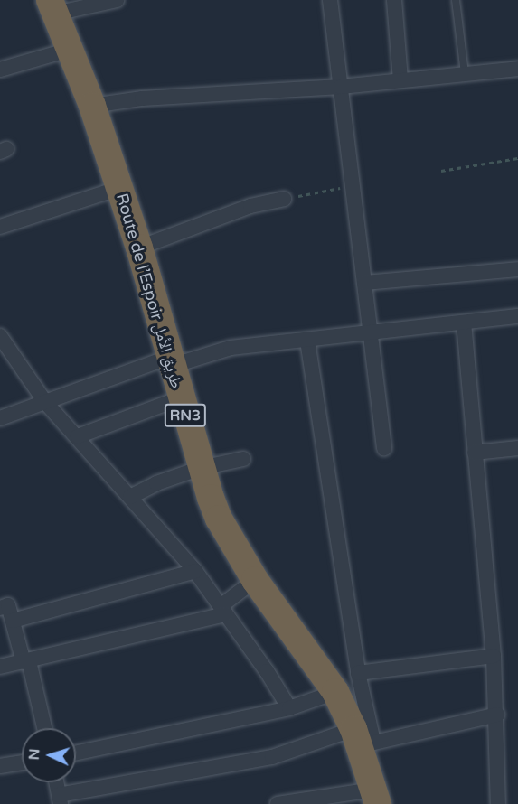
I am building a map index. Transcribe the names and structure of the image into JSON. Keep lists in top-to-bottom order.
{
  "streets": {
    "highway": ["Route de l’Espoir طريق الأمل", "RN3"]
  },
  "north": "left"
}
